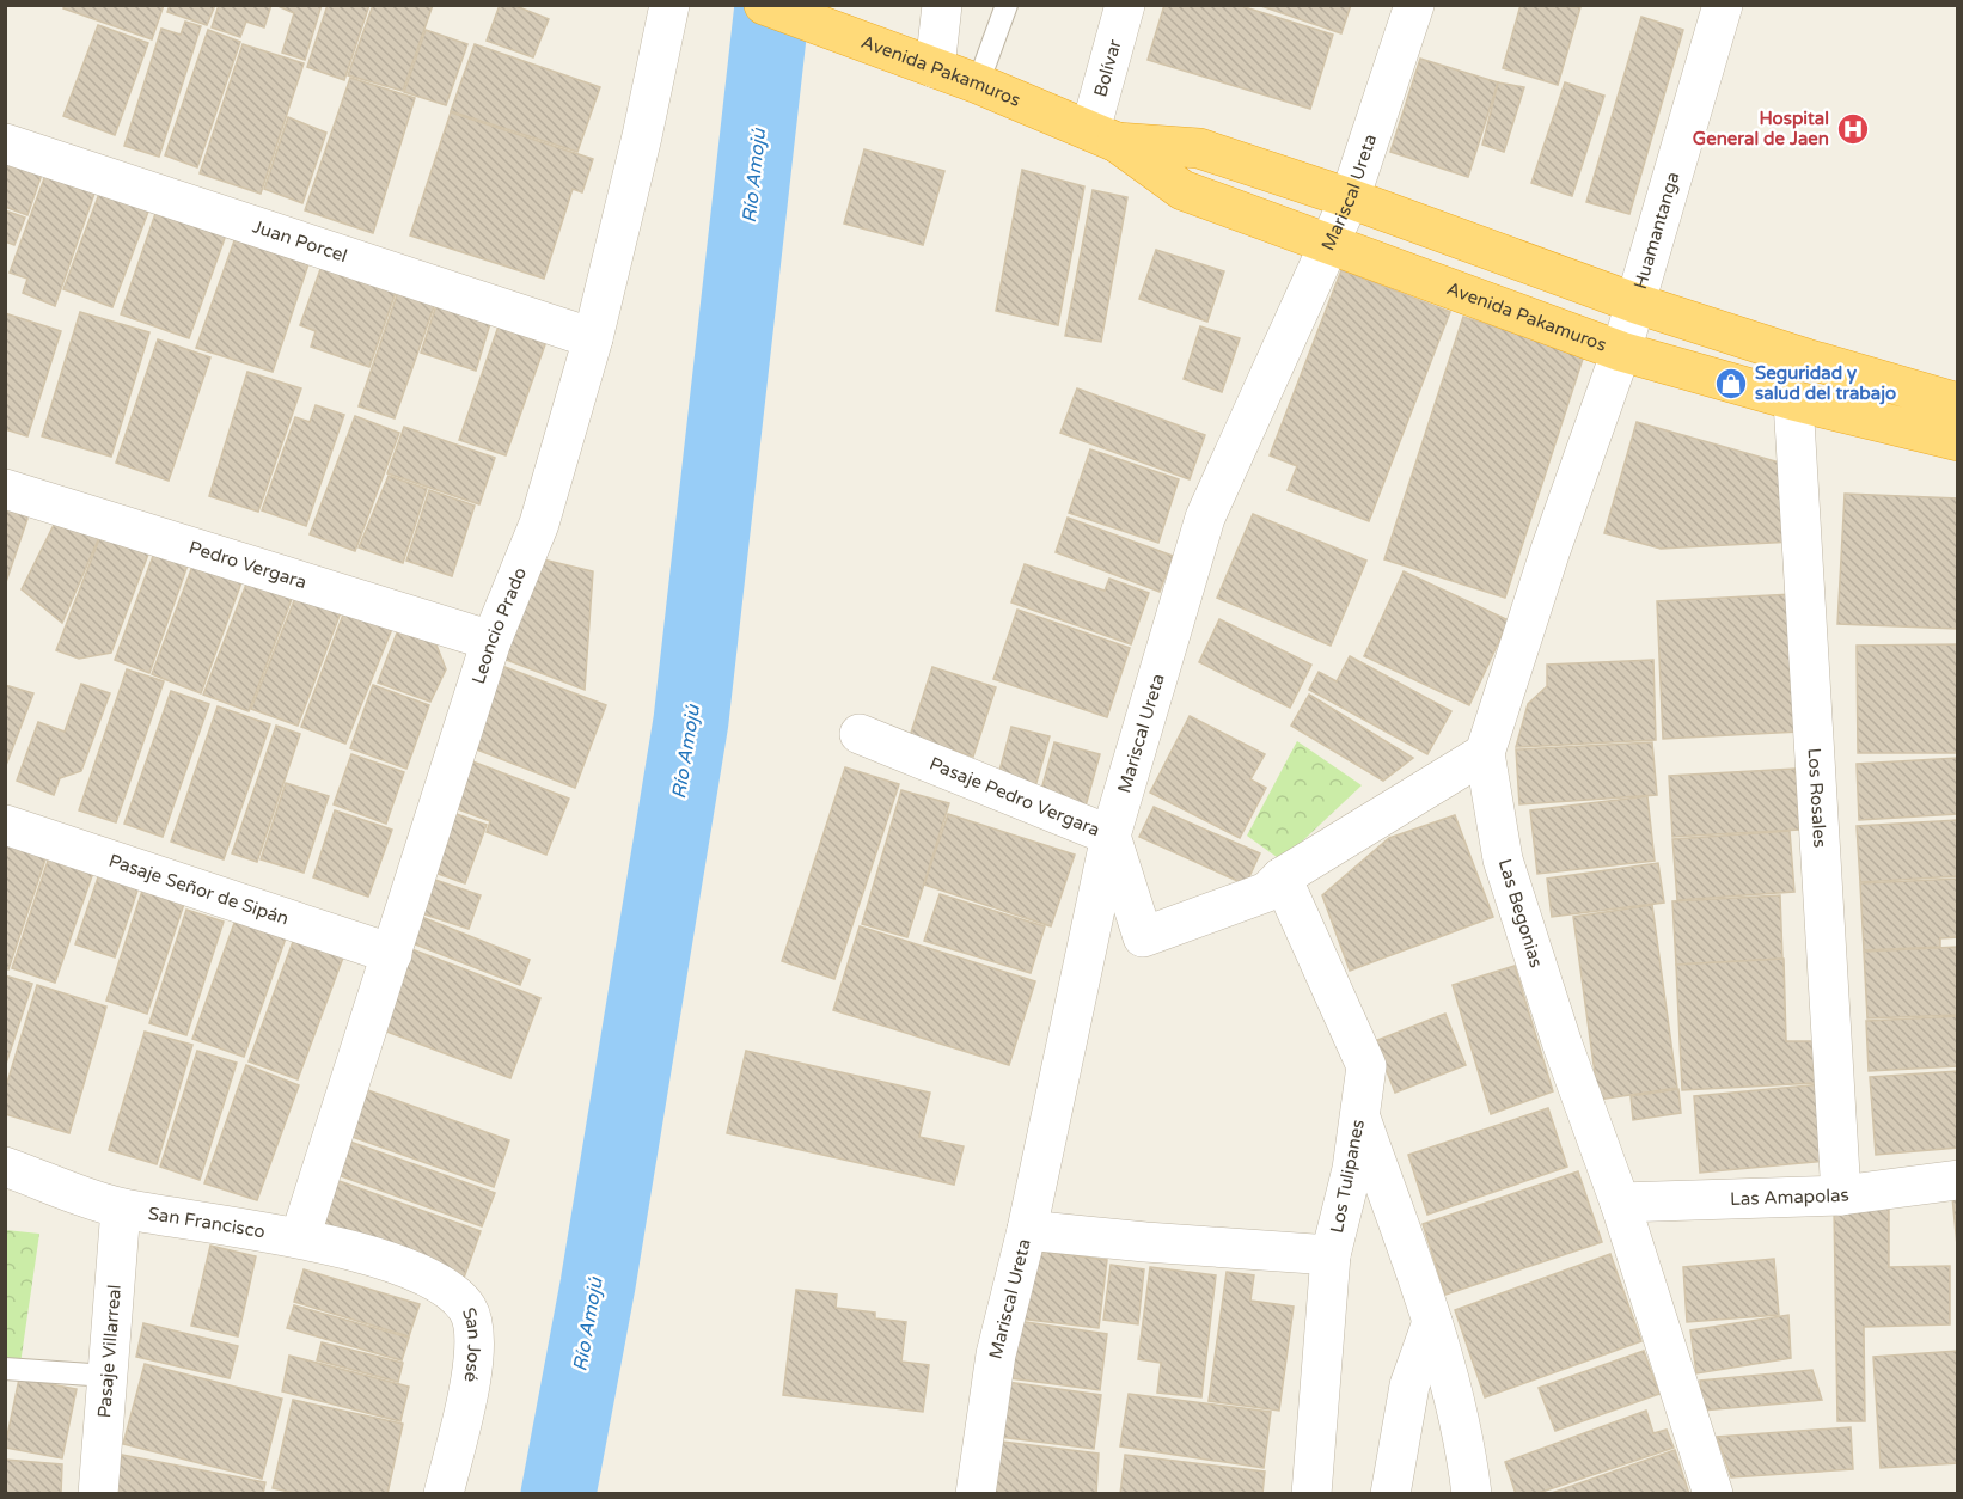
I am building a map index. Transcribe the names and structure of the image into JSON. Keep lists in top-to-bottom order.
{
  "streets": {
    "highway": ["Avenida Pakamuros"],
    "street": [
      "Bolívar",
      "Mariscal Ureta",
      "Huamantanga",
      "Juan Porcel",
      "Pedro Vergara",
      "Leoncio Prado",
      "Pasaje Pedro Vergara",
      "Los Rosales",
      "Pasaje Señor de Sipán",
      "Las Begonias",
      "Los Tulipanes",
      "Las Amapolas",
      "San Francisco",
      "San José",
      "Pasaje Villarreal"
    ]
  },
  "crossings": [
    ["Bolívar", "Avenida Pakamuros"],
    ["Avenida Pakamuros", "Mariscal Ureta"],
    ["Avenida Pakamuros", "Huamantanga"],
    ["Avenida Pakamuros", "Los Rosales"],
    ["Avenida Pakamuros", "Las Begonias"],
    ["Mariscal Ureta", "Pasaje Pedro Vergara"],
    ["Huamantanga", "Las Begonias"],
    ["Juan Porcel", "Leoncio Prado"],
    ["Pedro Vergara", "Leoncio Prado"],
    ["Leoncio Prado", "Pasaje Señor de Sipán"],
    ["Leoncio Prado", "San Francisco"],
    ["Pasaje Pedro Vergara", "Los Tulipanes"],
    ["Los Rosales", "Las Amapolas"],
    ["Las Begonias", "Las Amapolas"],
    ["San Francisco", "San José"],
    ["San Francisco", "Pasaje Villarreal"]
  ],
  "water": ["Río Amojú"],
  "places": {
    "hospital": ["Hospital General de Jaen"],
    "shop": ["Seguridad y salud del trabajo"]
  }
}
